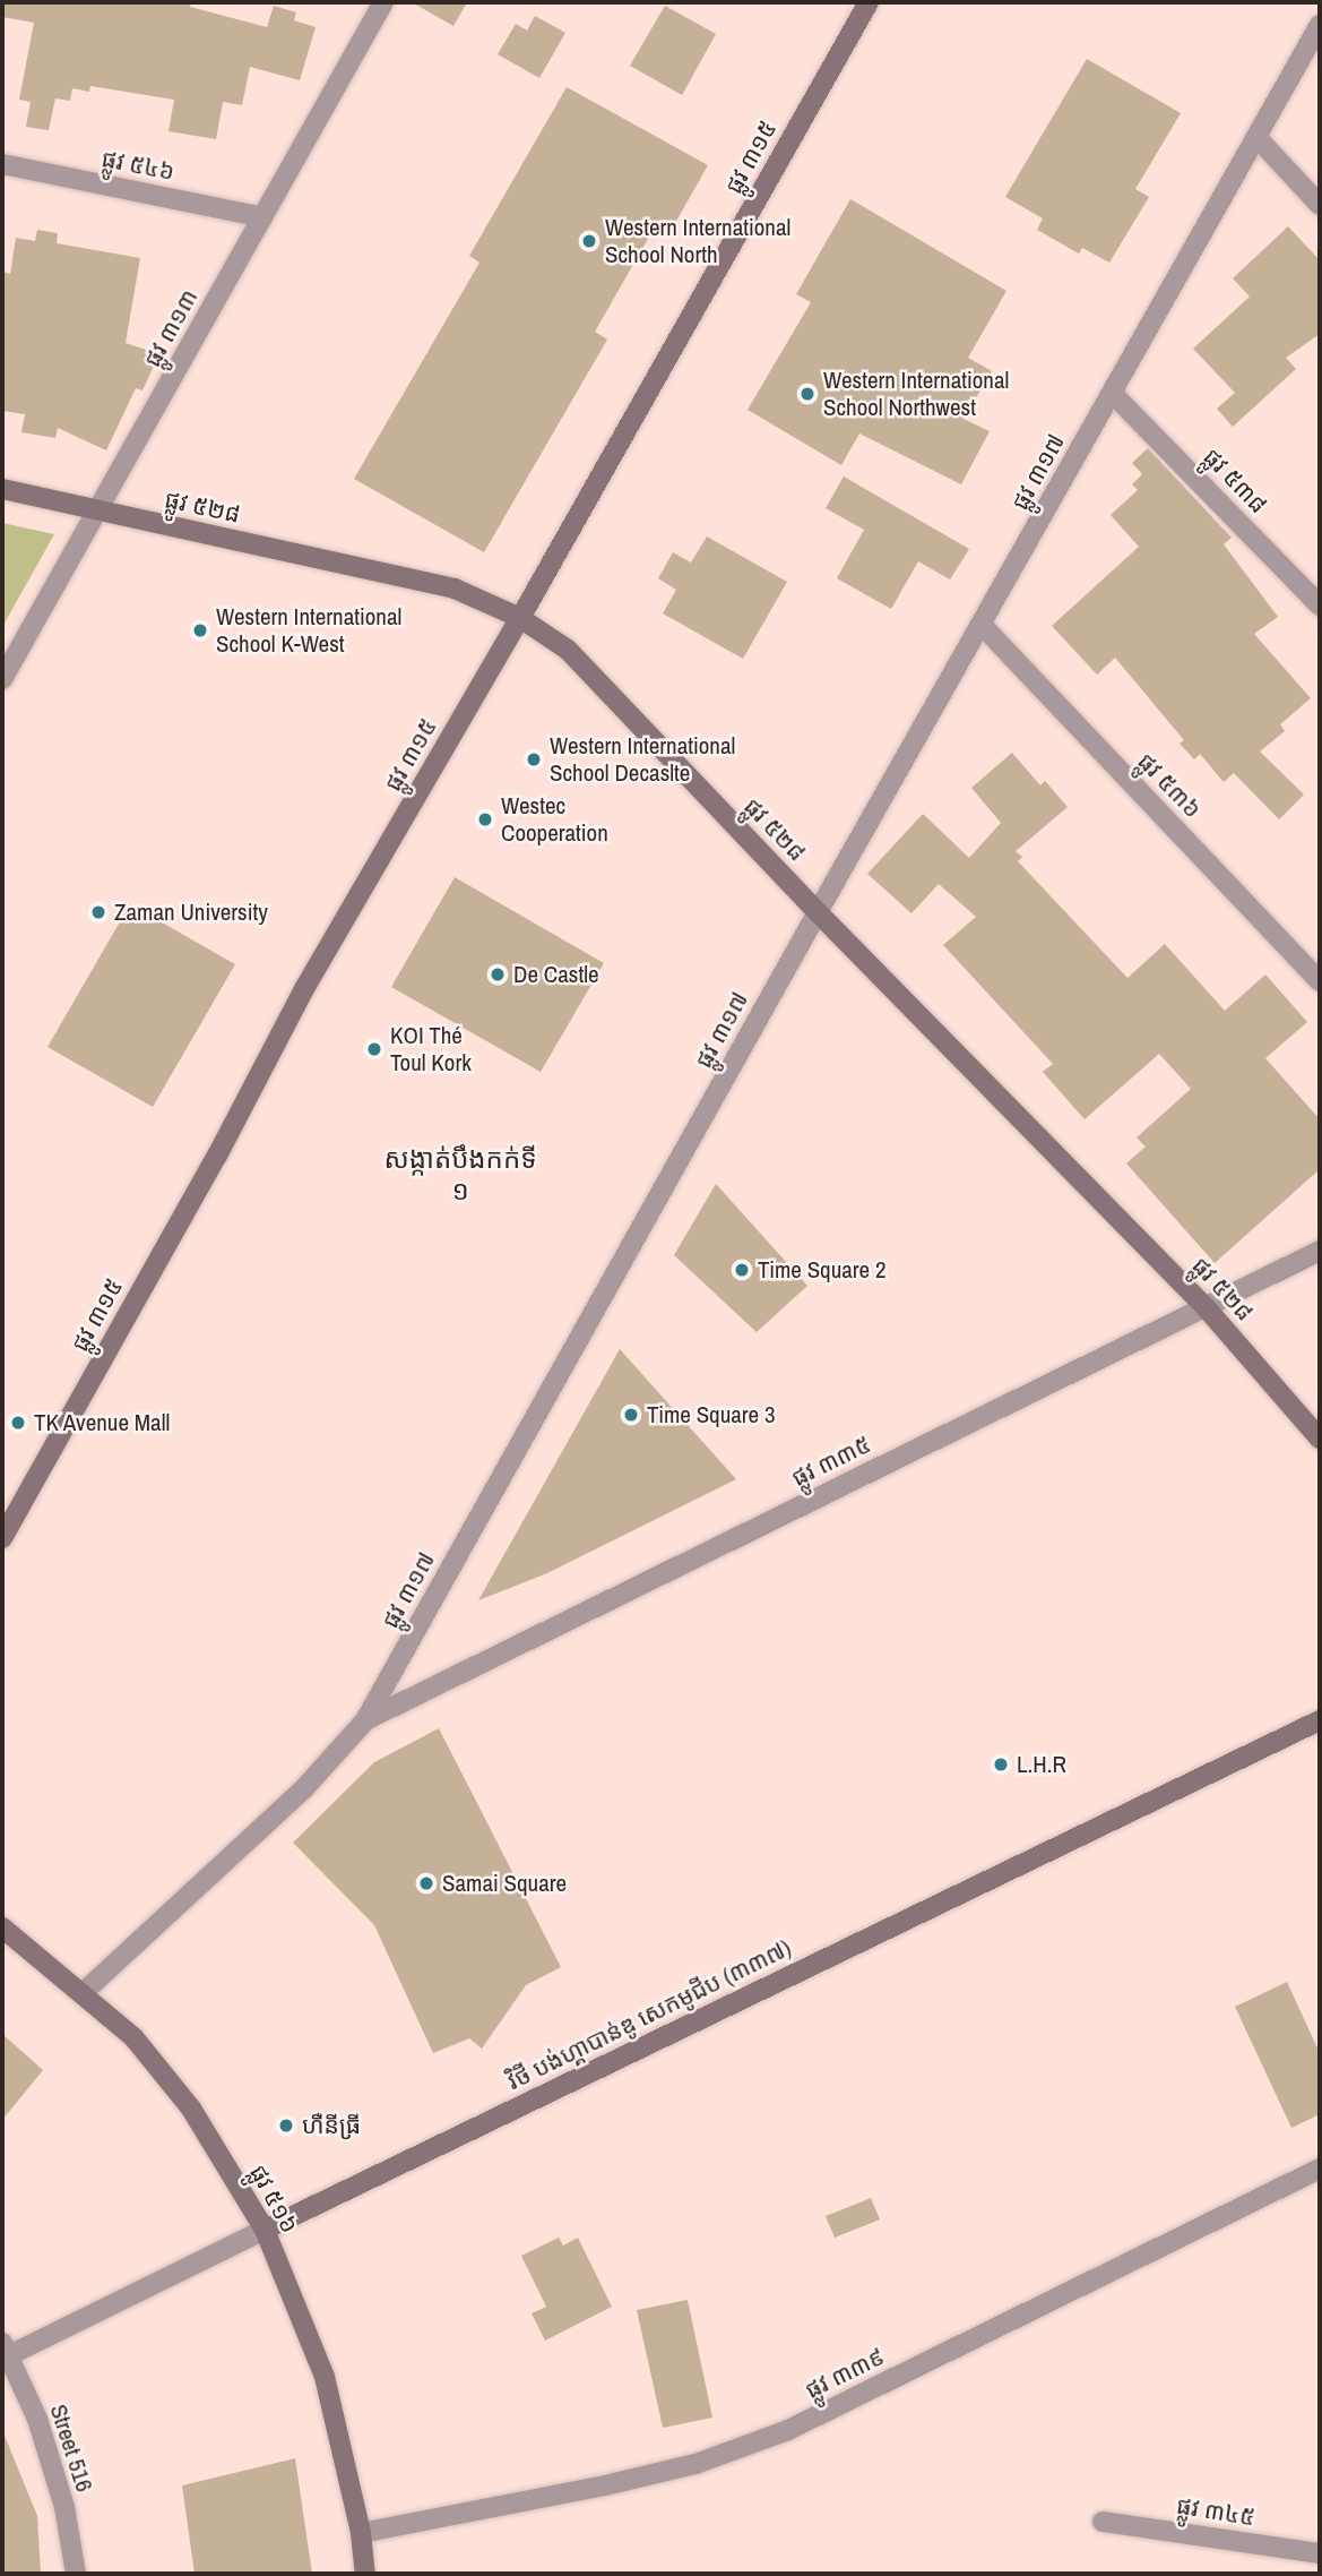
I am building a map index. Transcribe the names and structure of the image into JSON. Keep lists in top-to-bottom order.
{
  "streets": {
    "street": [
      "ផ្លូវ ៣១៥",
      "ផ្លូវ ៥៤៦",
      "ផ្លូវ ៣១៣",
      "ផ្លូវ ៣១៧",
      "ផ្លូវ ៥៣៨",
      "ផ្លូវ ៥២៨",
      "ផ្លូវ ៥៣៦",
      "ផ្លូវ ៣៣៥",
      "វិថី បង់ហ្គាបាន់ឌូ សេកមូជីប (៣៣៧)",
      "ផ្លូវ ៥១៦",
      "ផ្លូវ ៣៣៩",
      "Street 516",
      "ផ្លូវ ៣៤៥"
    ]
  },
  "crossings": [
    ["ផ្លូវ ៣១៥", "ផ្លូវ ៥២៨"],
    ["ផ្លូវ ៥៤៦", "ផ្លូវ ៣១៣"],
    ["ផ្លូវ ៣១៣", "ផ្លូវ ៥២៨"],
    ["ផ្លូវ ៣១៧", "ផ្លូវ ៥៣៨"],
    ["ផ្លូវ ៣១៧", "ផ្លូវ ៥២៨"],
    ["ផ្លូវ ៣១៧", "ផ្លូវ ៥៣៦"],
    ["ផ្លូវ ៣១៧", "ផ្លូវ ៣៣៥"],
    ["ផ្លូវ ៣១៧", "ផ្លូវ ៥១៦"],
    ["ផ្លូវ ៥២៨", "ផ្លូវ ៣៣៥"],
    ["វិថី បង់ហ្គាបាន់ឌូ សេកមូជីប (៣៣៧)", "ផ្លូវ ៥១៦"],
    ["វិថី បង់ហ្គាបាន់ឌូ សេកមូជីប (៣៣៧)", "Street 516"],
    ["ផ្លូវ ៥១៦", "ផ្លូវ ៣៣៩"]
  ],
  "districts": ["សង្កាត់បឹងកក់ទី ១"],
  "places": [
    "Western International School North",
    "Western International School Northwest",
    "Western International School K-West",
    "Western International School Decaslte",
    "Westec Cooperation",
    "Zaman University",
    "De Castle",
    "KOI Thé Toul Kork",
    "Time Square 2",
    "Time Square 3",
    "TK Avenue Mall",
    "L.H.R",
    "Samai Square",
    "ហឺនីធ្រី"
  ]
}
